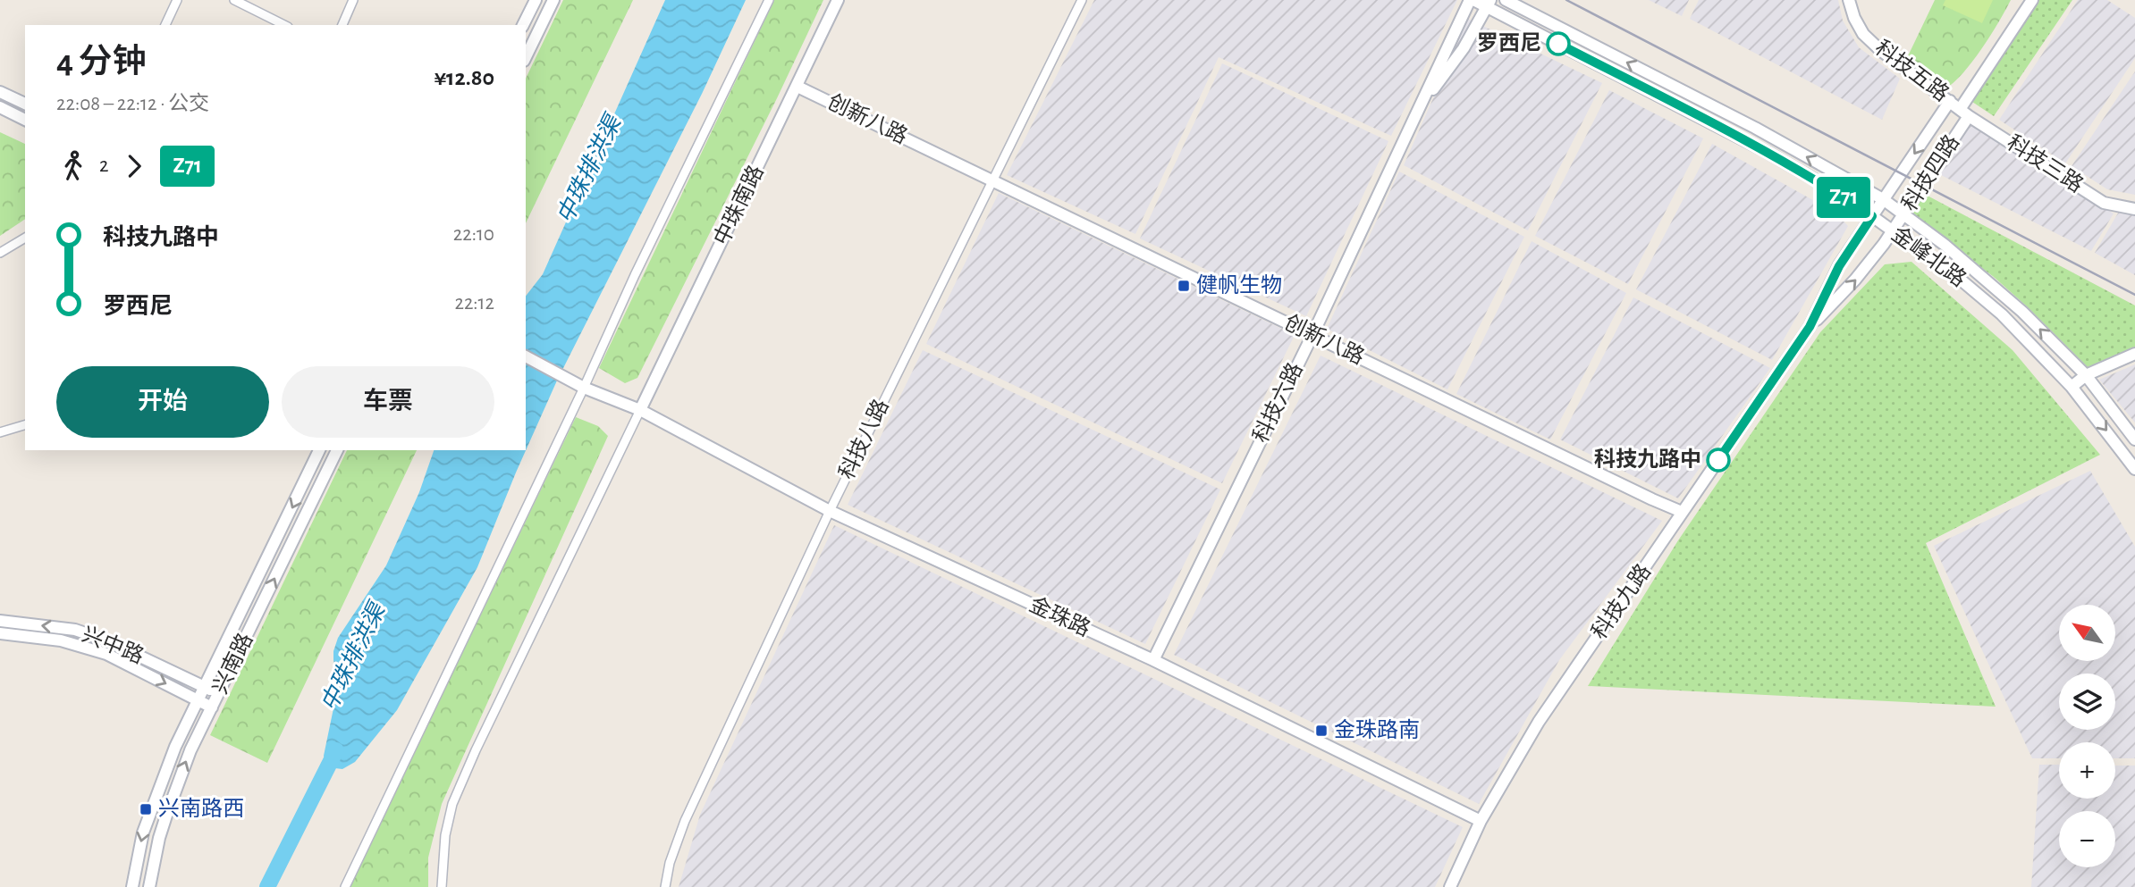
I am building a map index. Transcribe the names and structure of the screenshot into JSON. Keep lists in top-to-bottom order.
{
  "streets": {
    "street": [
      "科技五路",
      "创新八路",
      "科技三路",
      "科技四路",
      "中珠南路",
      "金峰北路",
      "科技六路",
      "科技八路",
      "科技九路",
      "金珠路",
      "兴中路",
      "兴南路"
    ]
  },
  "crossings": [
    ["科技五路", "科技三路"],
    ["科技五路", "科技四路"],
    ["创新八路", "中珠南路"],
    ["创新八路", "科技六路"],
    ["创新八路", "科技八路"],
    ["创新八路", "科技九路"],
    ["科技三路", "科技四路"],
    ["科技四路", "金峰北路"],
    ["科技四路", "科技九路"],
    ["中珠南路", "金珠路"],
    ["金峰北路", "科技六路"],
    ["金峰北路", "科技九路"],
    ["科技六路", "金珠路"],
    ["科技八路", "金珠路"],
    ["科技九路", "金珠路"],
    ["兴中路", "兴南路"]
  ],
  "water": ["中珠排洪渠"],
  "places": {
    "other": ["罗西尼", "科技九路中"],
    "transit": ["健帆生物", "金珠路南", "兴南路西"]
  },
  "lines": ["bus line Z71"],
  "north": "top left",
  "page": {
    "on_map": "Z71",
    "heading": ["4 分钟", "22:08 – 22:12 · 公交", "¥12.80"],
    "legs": ["2", "Z71"],
    "list": [
      {
        "name": "科技九路中",
        "value": "22:10"
      },
      {
        "name": "罗西尼",
        "value": "22:12"
      }
    ],
    "buttons": ["开始", "车票"],
    "map_buttons": ["+", "−"]
  }
}
